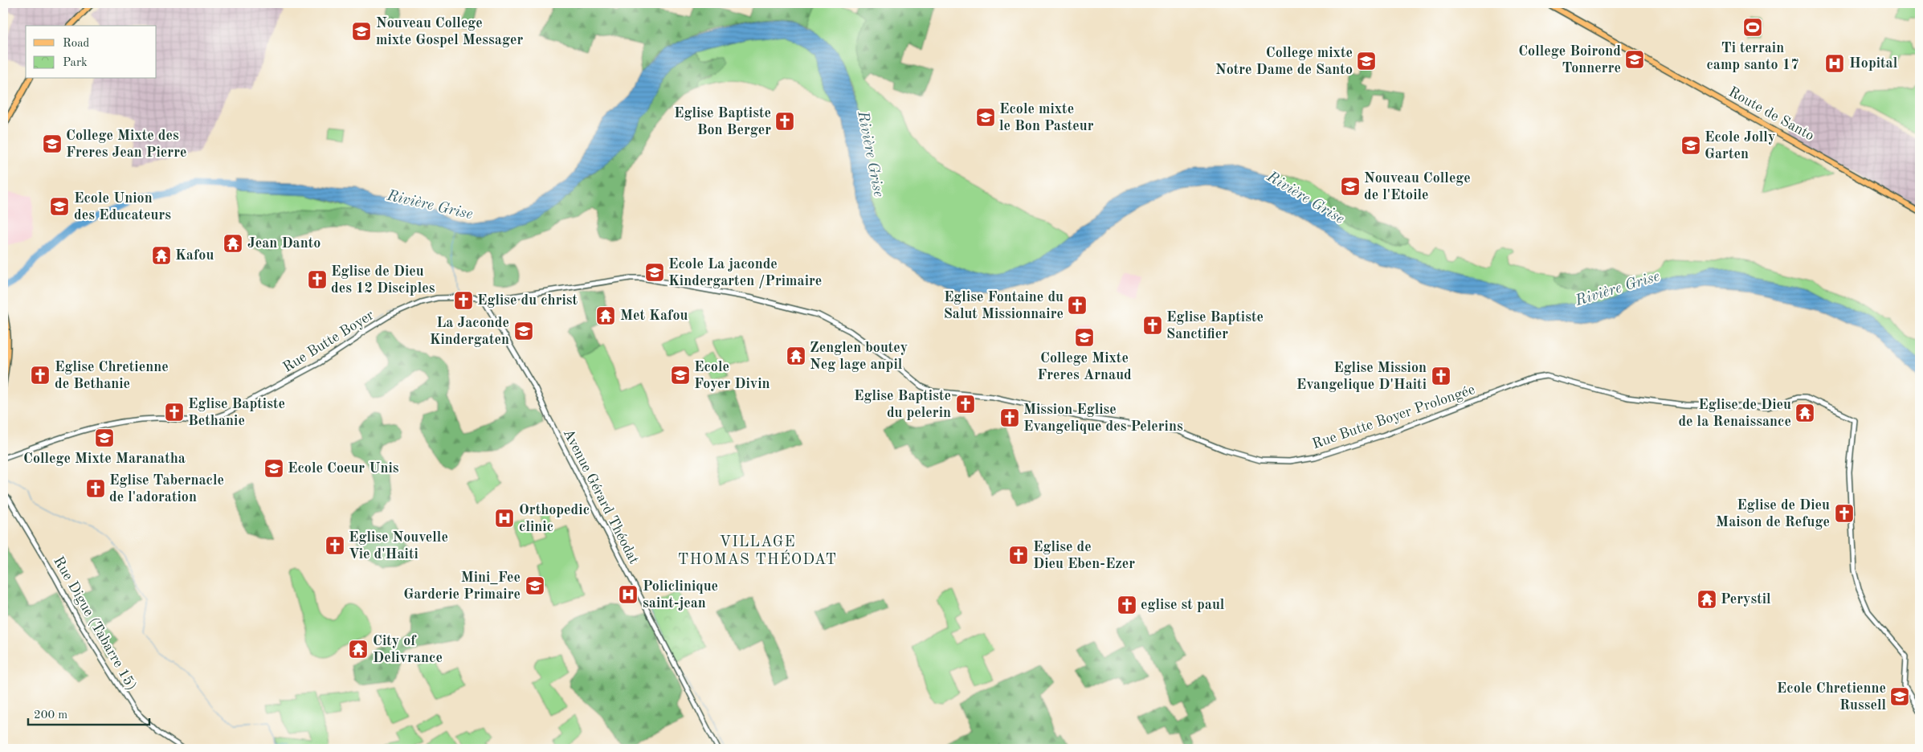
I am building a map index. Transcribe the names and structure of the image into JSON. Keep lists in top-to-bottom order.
{
  "streets": {
    "main road": ["Route de Santo"],
    "street": [
      "Rue Butte Boyer",
      "Rue Butte Boyer Prolongée",
      "Avenue Gérard Théodat",
      "Rue Digue (Tabarre 15)"
    ]
  },
  "crossings": [
    ["Rue Butte Boyer", "Rue Butte Boyer Prolongée"],
    ["Rue Butte Boyer", "Avenue Gérard Théodat"],
    ["Rue Butte Boyer Prolongée", "Avenue Gérard Théodat"]
  ],
  "districts": ["VILLAGE THOMAS THÉODAT"],
  "water": ["Rivière Grise"],
  "places": {
    "sports": ["Ti terrain camp santo 17"],
    "school or university": [
      "Nouveau College mixte Gospel Messager",
      "College Boirond Tonnerre",
      "College mixte Notre Dame de Santo",
      "Ecole mixte le Bon Pasteur",
      "College Mixte des Freres Jean Pierre",
      "Ecole Jolly Garten",
      "Nouveau College de l'Etoile",
      "Ecole Union des Educateurs",
      "Ecole La jaconde Kindergarten /Primaire",
      "La Jaconde Kindergaten",
      "College Mixte Freres Arnaud",
      "Ecole Foyer Divin",
      "College Mixte Maranatha",
      "Ecole Coeur Unis",
      "Mini_Fee Garderie Primaire",
      "Ecole Chretienne Russell"
    ],
    "hospital": ["Hopital", "Orthopedic clinic", "Policlinique saint-jean"],
    "church": [
      "Eglise Baptiste Bon Berger",
      "Eglise de Dieu des 12 Disciples",
      "Eglise du christ",
      "Eglise Fontaine du Salut Missionnaire",
      "Eglise Baptiste Sanctifier",
      "Eglise Chretienne de Bethanie",
      "Eglise Mission Evangelique D'Haiti",
      "Eglise Baptiste du pelerin",
      "Eglise Baptiste Bethanie",
      "Mission Eglise Evangelique des Pelerins",
      "Eglise Tabernacle de l'adoration",
      "Eglise de Dieu Maison de Refuge",
      "Eglise Nouvelle Vie d'Haiti",
      "Eglise de Dieu Eben-Ezer",
      "eglise st paul"
    ],
    "temple": [
      "Jean Danto",
      "Kafou",
      "Met Kafou",
      "Zenglen boutey Neg lage anpil",
      "Eglise de Dieu de la Renaissance",
      "Perystil",
      "City of Delivrance"
    ]
  },
  "legend": ["Road", "Park"],
  "scale_bar": "200 m"
}
